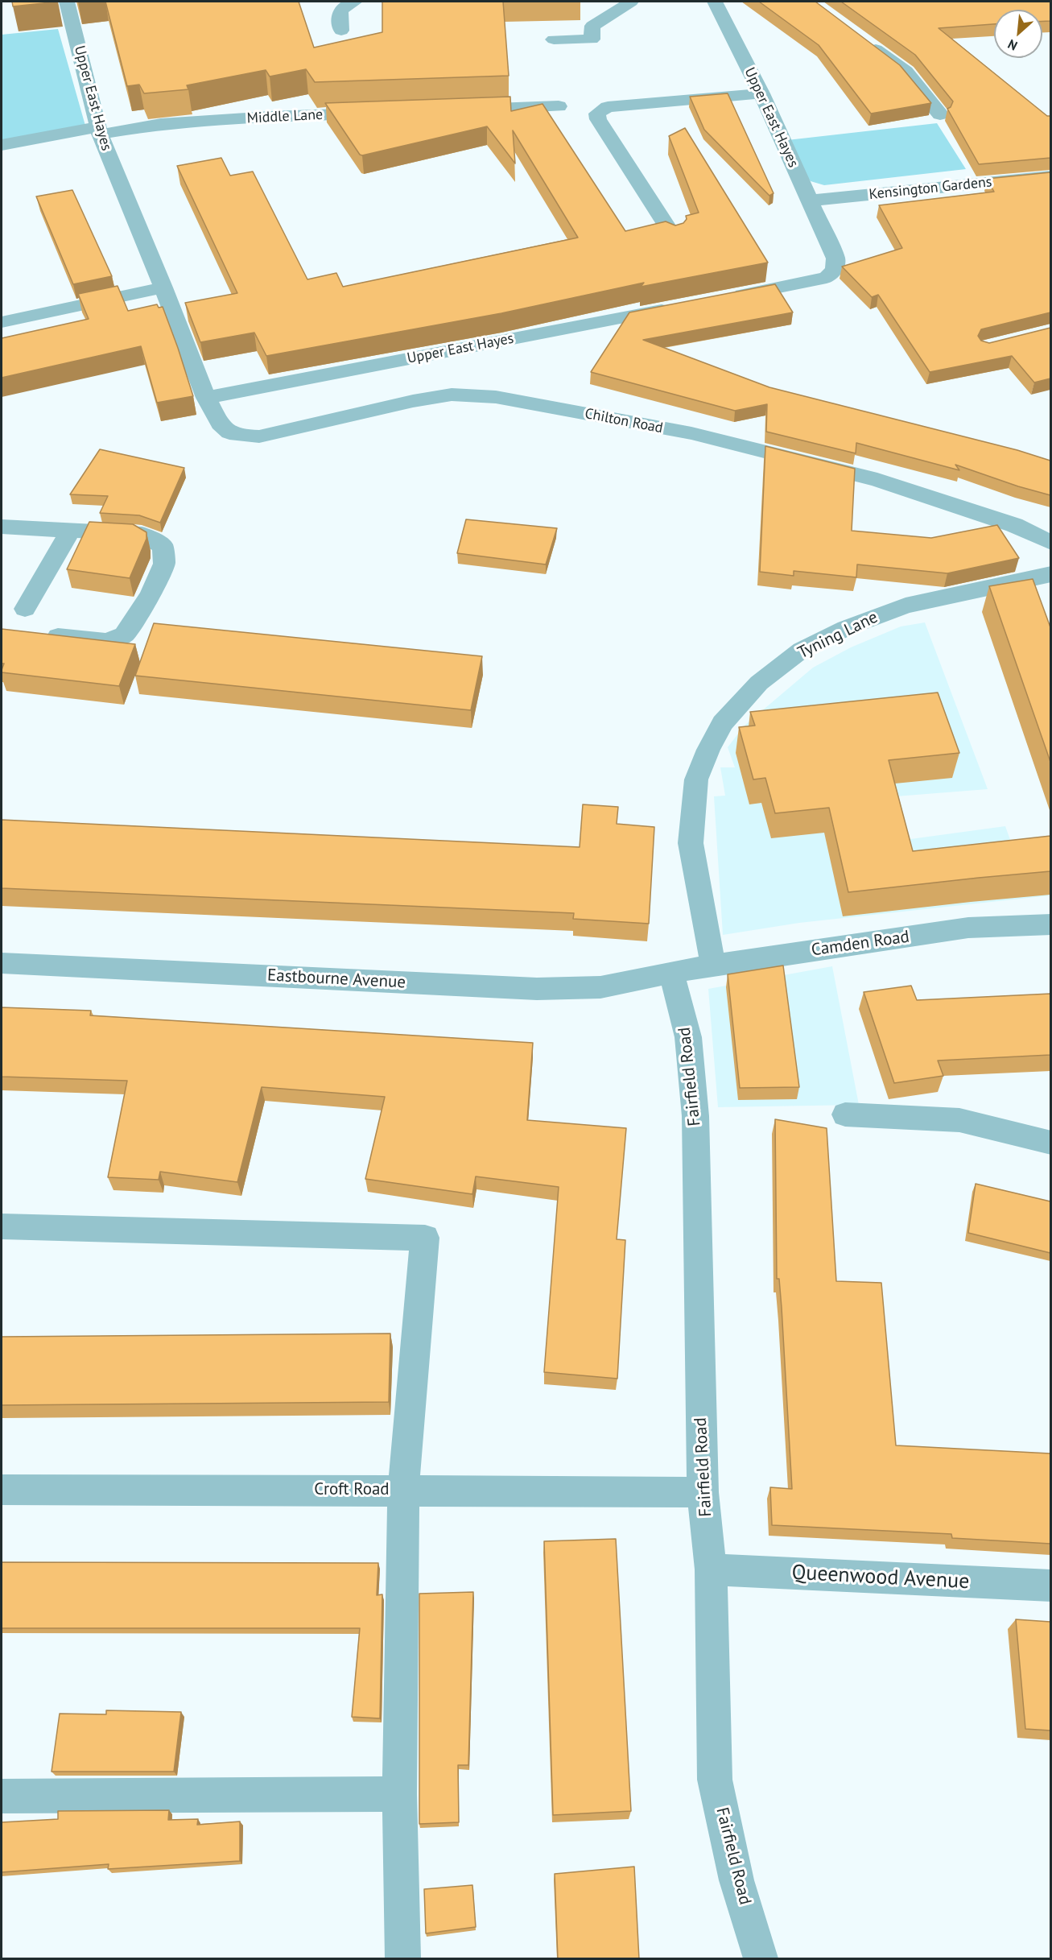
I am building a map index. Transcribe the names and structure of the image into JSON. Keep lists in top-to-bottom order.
{
  "streets": {
    "street": [
      "Upper East Hayes",
      "Middle Lane",
      "Kensington Gardens",
      "Chilton Road",
      "Tyning Lane",
      "Camden Road",
      "Eastbourne Avenue",
      "Fairfield Road",
      "Croft Road",
      "Queenwood Avenue"
    ]
  },
  "crossings": [
    ["Upper East Hayes", "Middle Lane"],
    ["Upper East Hayes", "Kensington Gardens"],
    ["Upper East Hayes", "Chilton Road"],
    ["Tyning Lane", "Camden Road"],
    ["Camden Road", "Eastbourne Avenue"],
    ["Camden Road", "Fairfield Road"],
    ["Eastbourne Avenue", "Fairfield Road"],
    ["Fairfield Road", "Croft Road"],
    ["Fairfield Road", "Queenwood Avenue"]
  ],
  "north": "bottom left"
}
